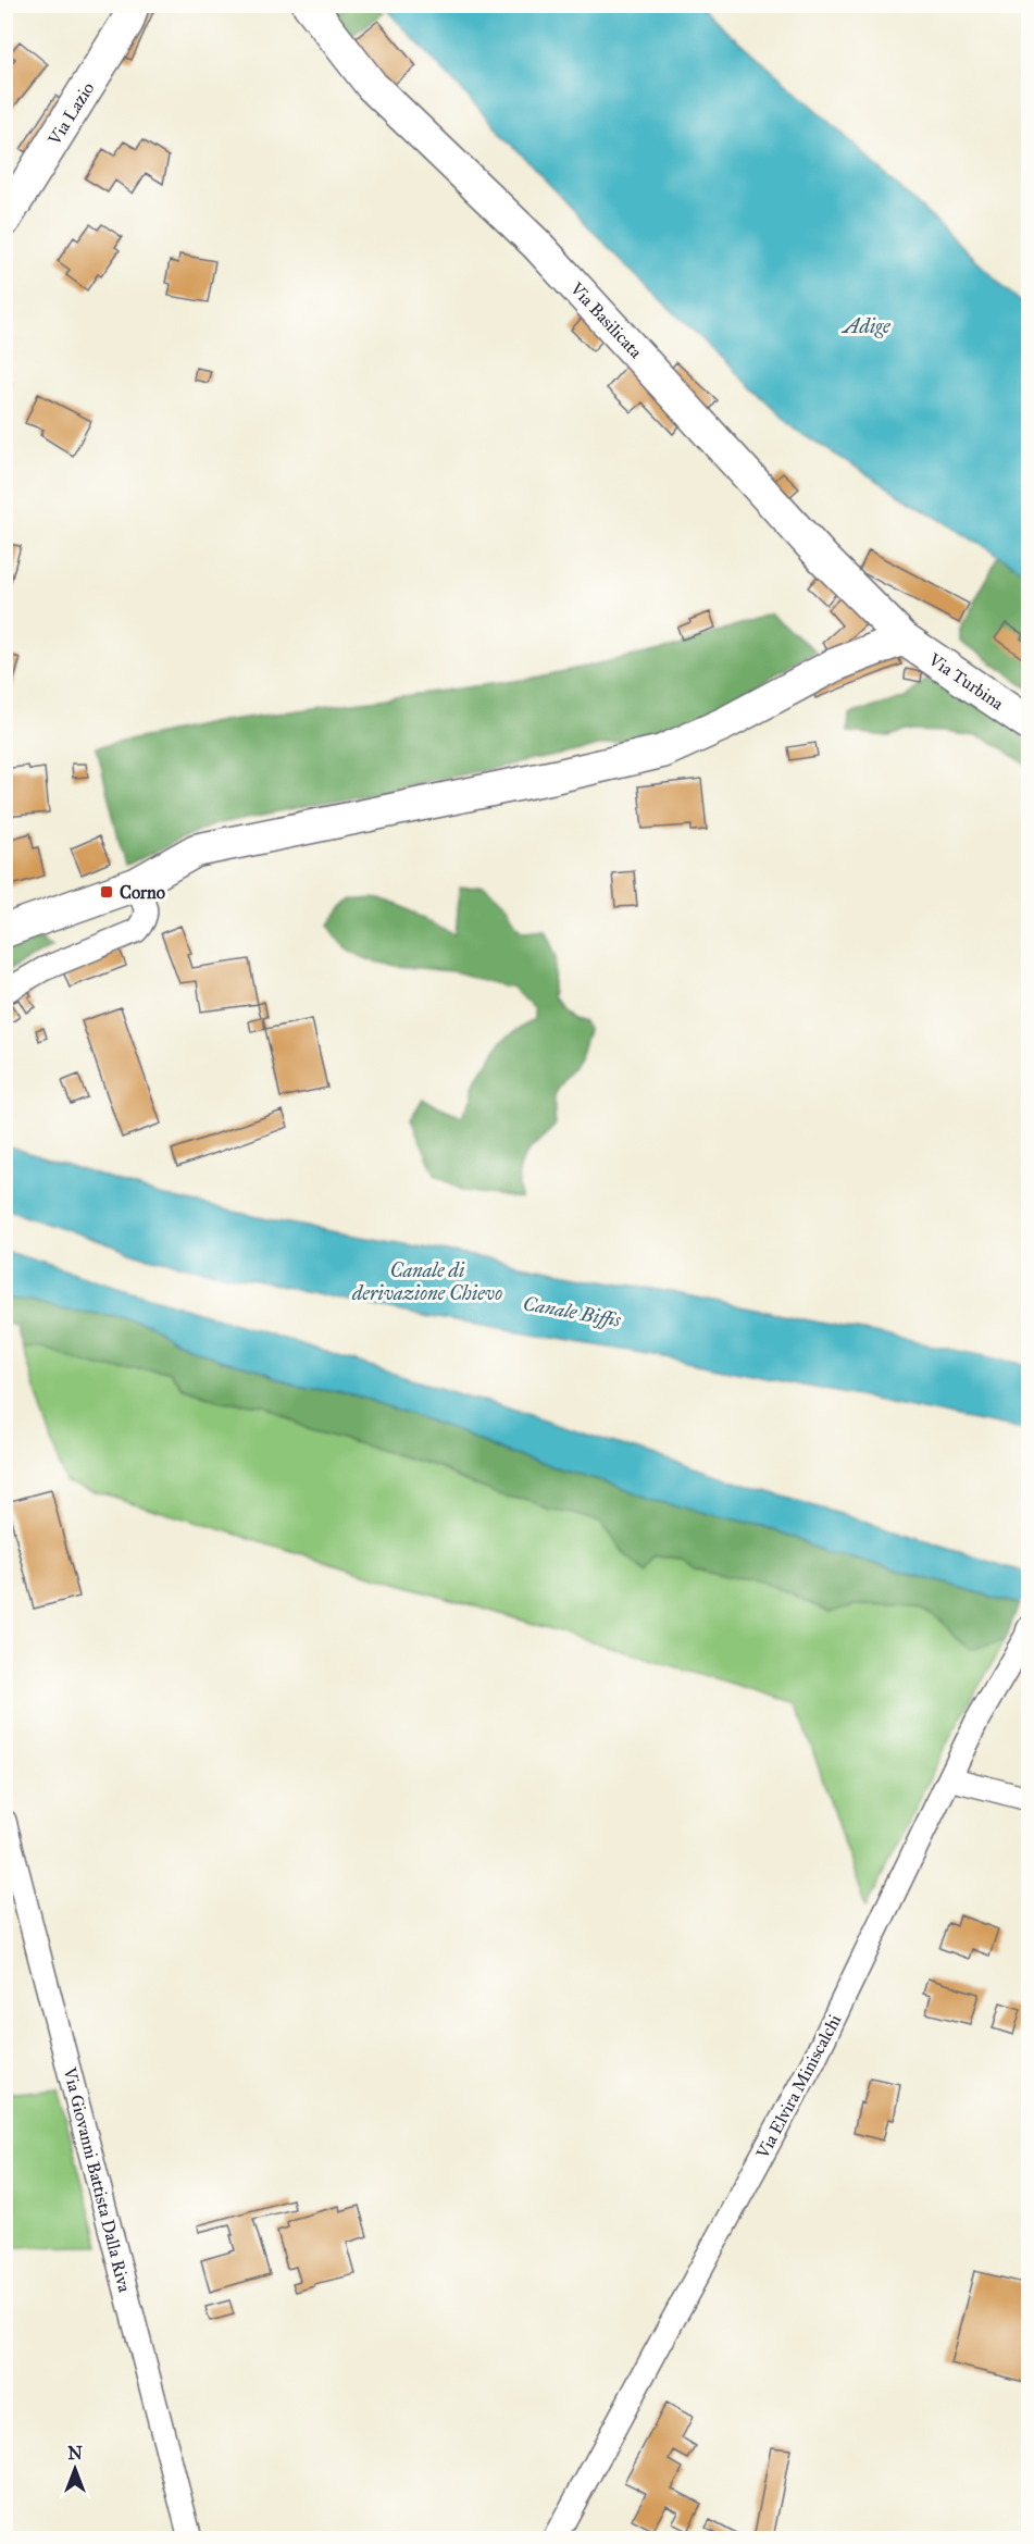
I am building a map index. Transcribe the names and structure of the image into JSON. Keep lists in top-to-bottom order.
{
  "streets": {
    "street": [
      "Via Lazio",
      "Via Basilicata",
      "Via Turbina",
      "Via Elvira Miniscalchi",
      "Via Giovanni Battista Dalla Riva"
    ]
  },
  "crossings": [
    ["Via Basilicata", "Via Turbina"]
  ],
  "water": ["Adige", "Canale di derivazione Chievo", "Canale Biffis"],
  "places": {
    "transit": ["Corno"]
  },
  "north": "top"
}
